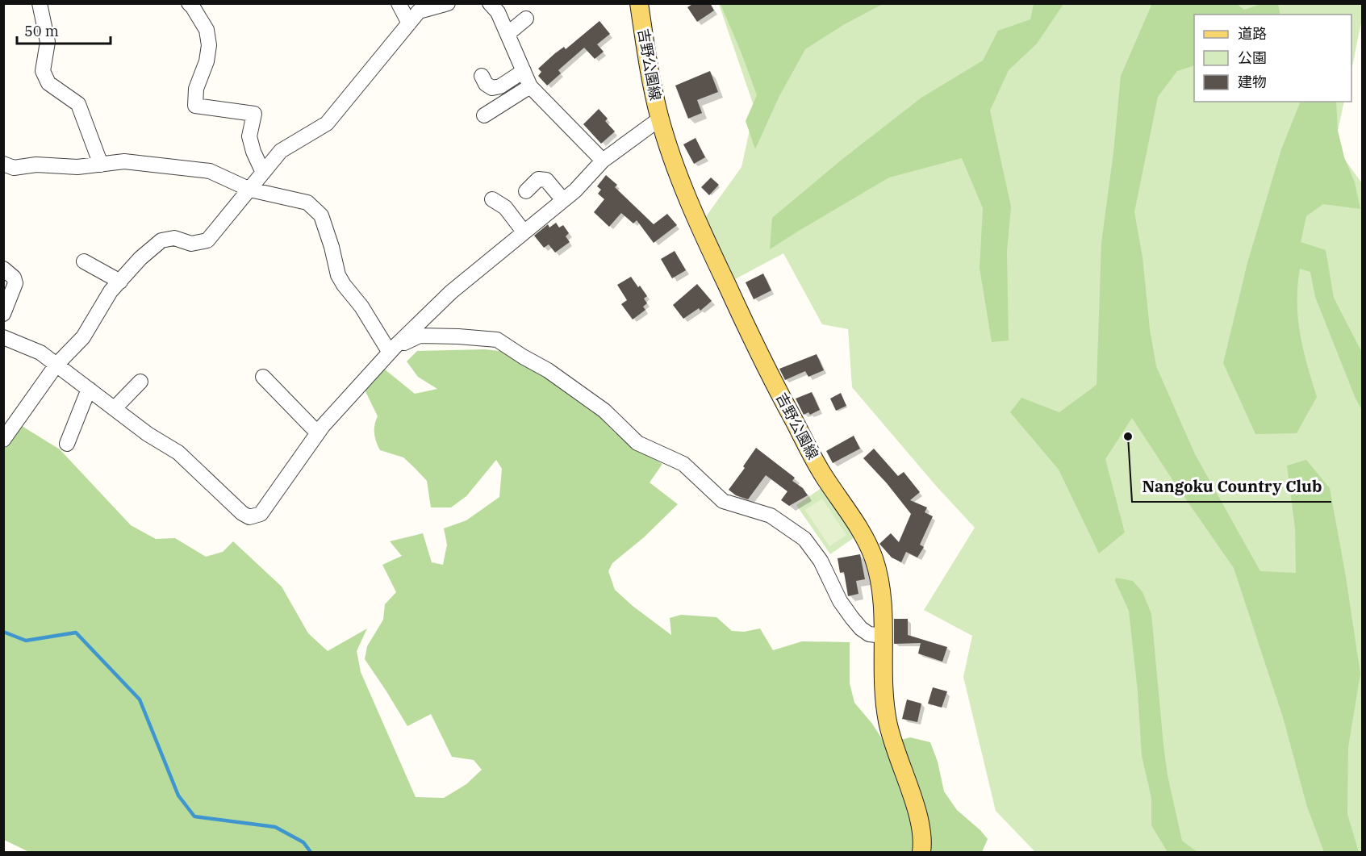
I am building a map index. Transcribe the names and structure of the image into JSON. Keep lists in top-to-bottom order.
{
  "streets": {
    "main road": ["吉野公園線"]
  },
  "places": ["Nangoku Country Club"],
  "legend": ["道路", "公園", "建物"],
  "scale_bar": "50 m"
}
